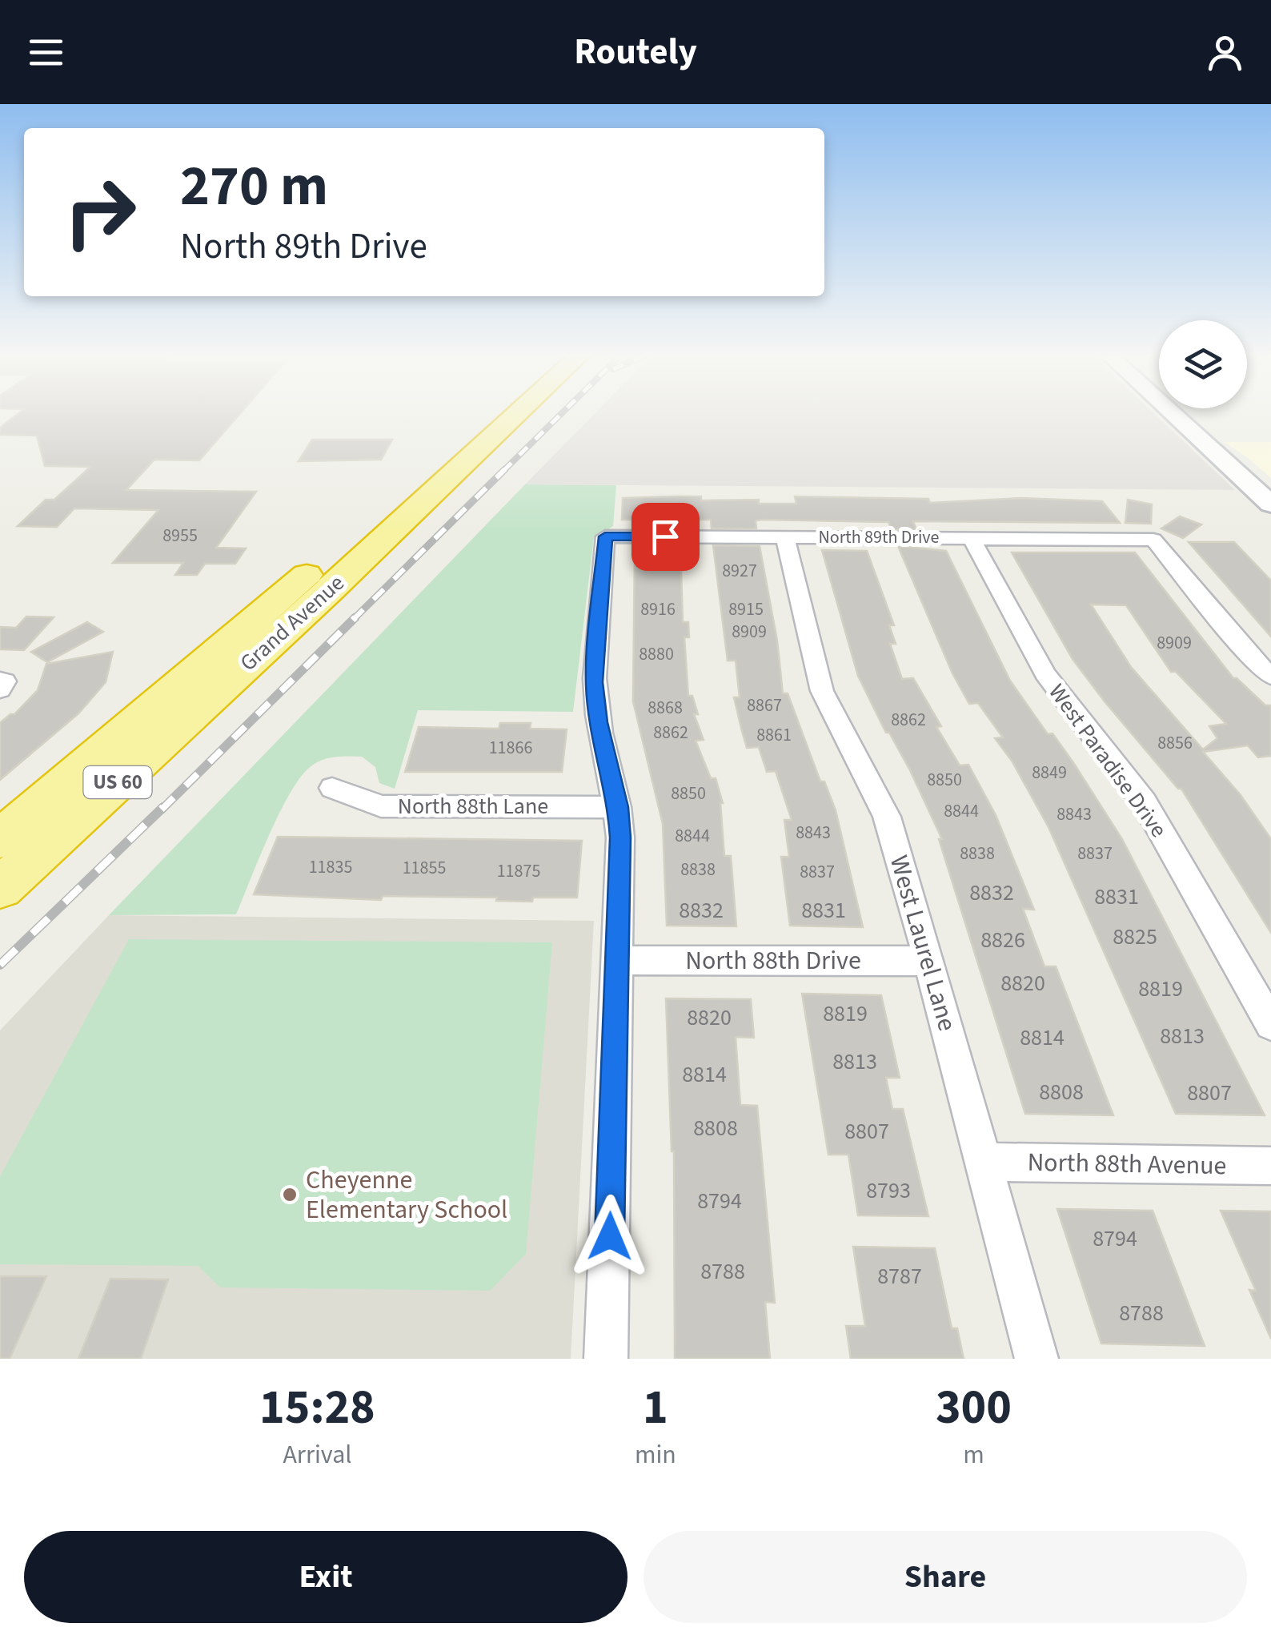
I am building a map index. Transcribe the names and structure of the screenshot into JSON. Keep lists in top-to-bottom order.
{
  "streets": {
    "highway": ["Grand Avenue", "US 60"],
    "street": [
      "North 89th Drive",
      "West Paradise Drive",
      "North 88th Lane",
      "West Laurel Lane",
      "North 88th Drive",
      "North 88th Avenue"
    ]
  },
  "crossings": [
    ["North 89th Drive", "West Paradise Drive"],
    ["North 89th Drive", "North 88th Lane"],
    ["North 89th Drive", "West Laurel Lane"],
    ["West Laurel Lane", "North 88th Drive"],
    ["West Laurel Lane", "North 88th Avenue"]
  ],
  "places": ["Cheyenne Elementary School"],
  "house_numbers": [
    "8955",
    "8927",
    "8916",
    "8915",
    "8909",
    "8909",
    "8880",
    "8867",
    "8868",
    "8862",
    "8862",
    "8861",
    "8856",
    "11866",
    "8849",
    "8850",
    "8850",
    "8844",
    "8843",
    "8843",
    "8844",
    "8838",
    "8837",
    "11835",
    "11855",
    "8838",
    "11875",
    "8837",
    "8832",
    "8831",
    "8832",
    "8831",
    "8825",
    "8826",
    "8820",
    "8819",
    "8819",
    "8820",
    "8813",
    "8814",
    "8813",
    "8814",
    "8808",
    "8807",
    "8808",
    "8807",
    "8793",
    "8794",
    "8794",
    "8788",
    "8787",
    "8788"
  ],
  "page": {
    "header": "Routely",
    "turn": ["270 m", "North 89th Drive"],
    "eta": [
      "15:28",
      "Arrival",
      "1",
      "min",
      "300",
      "m"
    ],
    "buttons": ["Exit", "Share"]
  }
}
